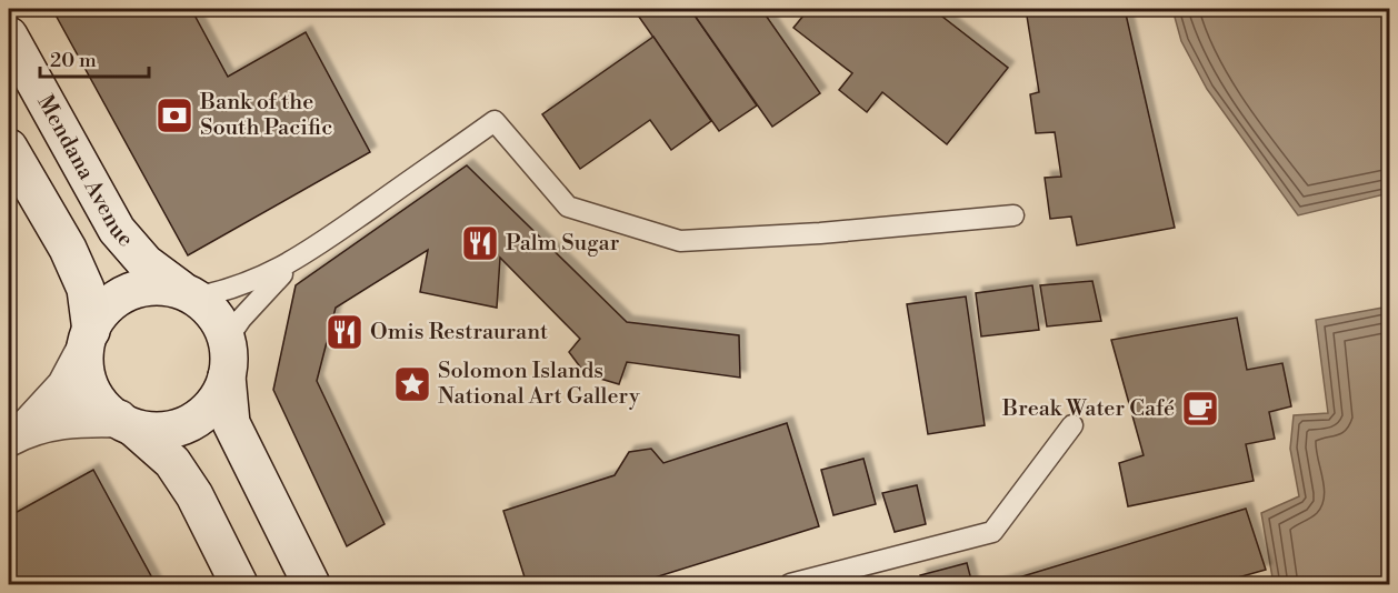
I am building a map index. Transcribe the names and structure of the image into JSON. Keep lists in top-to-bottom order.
{
  "streets": {
    "main road": ["Mendana Avenue"]
  },
  "places": {
    "bank": ["Bank of the South Pacific"],
    "restaurant": ["Palm Sugar", "Omis Restraurant"],
    "place": ["Solomon Islands National Art Gallery"],
    "cafe": ["Break Water Café"]
  },
  "scale_bar": "20 m"
}
